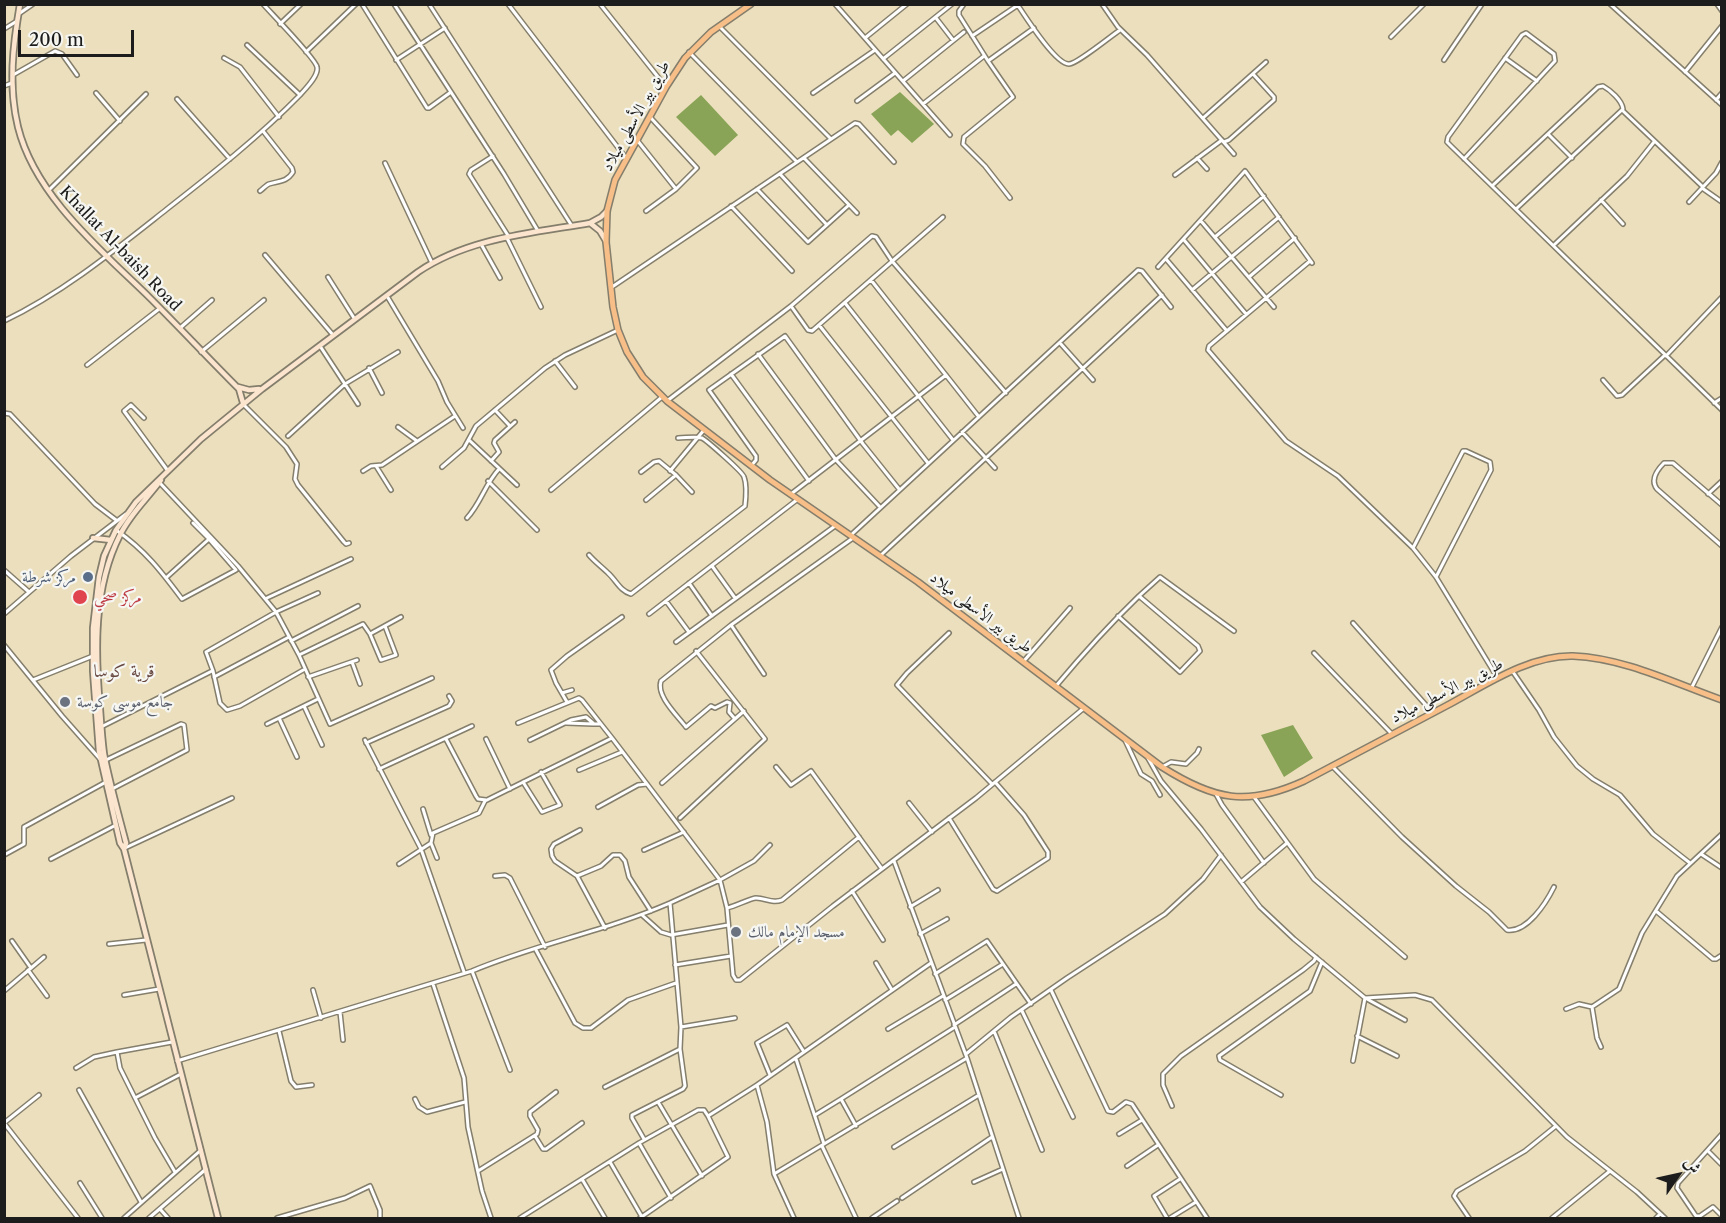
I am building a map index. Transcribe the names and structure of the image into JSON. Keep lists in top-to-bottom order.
{
  "streets": {
    "main road": ["طريق بير الأسطى ميلاد"],
    "street": ["Khallat Al-baish Road"]
  },
  "districts": ["قرية كوسا"],
  "places": [
    "مركز شرطة",
    "مركز صحي",
    "جامع موسى كوسة",
    "مسجد الإمام مالك"
  ],
  "scale_bar": "200 m",
  "north": "top right"
}
